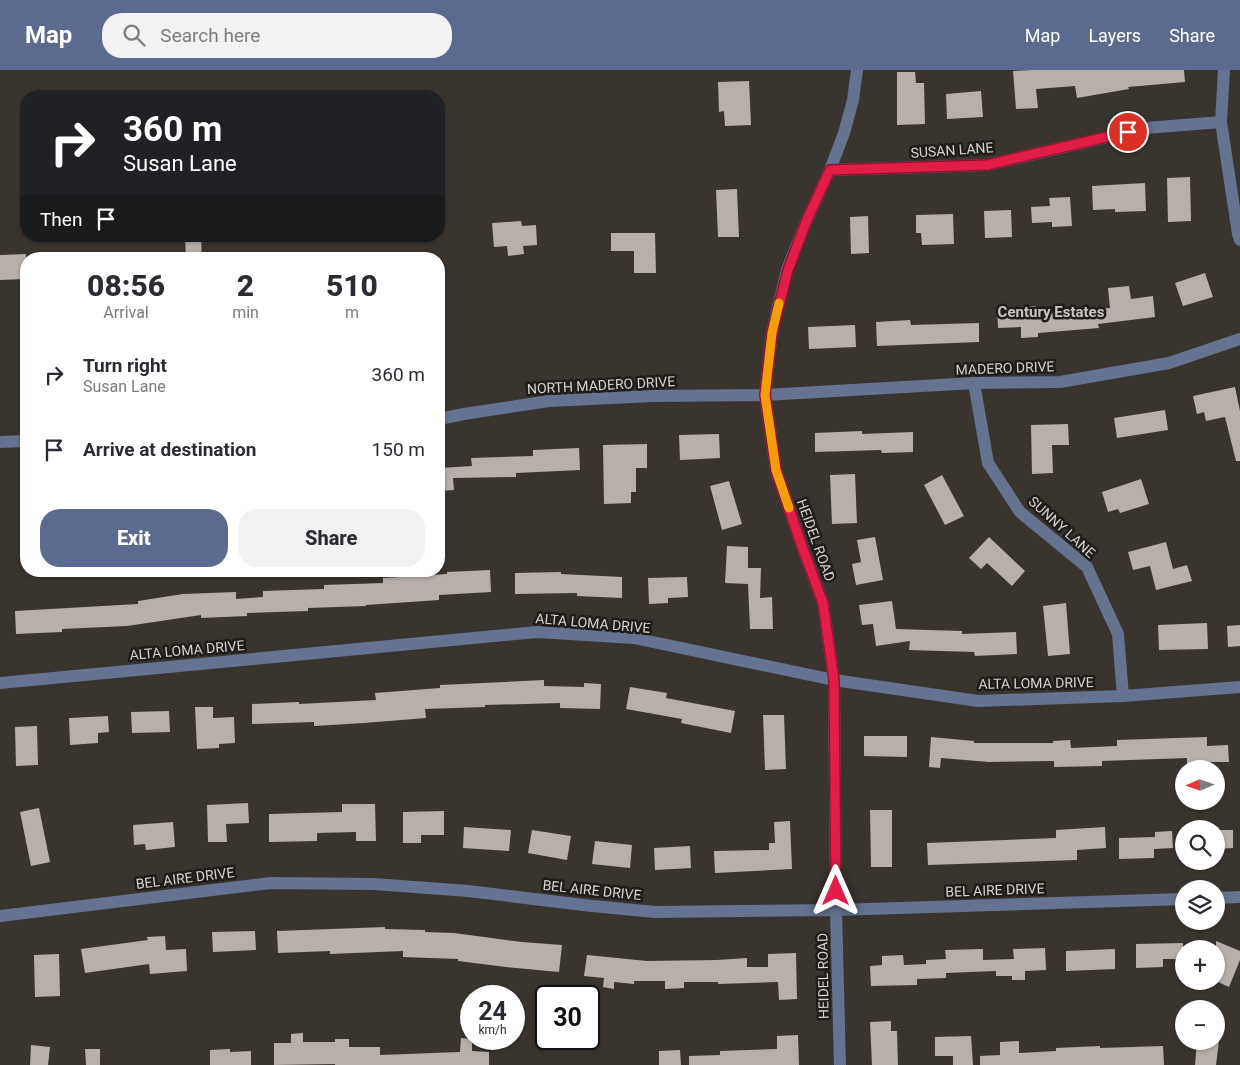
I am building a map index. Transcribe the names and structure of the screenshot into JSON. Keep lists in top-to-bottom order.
{
  "streets": {
    "street": [
      "SUSAN LANE",
      "MADERO DRIVE",
      "NORTH MADERO DRIVE",
      "SUNNY LANE",
      "HEIDEL ROAD",
      "ALTA LOMA DRIVE",
      "BEL AIRE DRIVE"
    ]
  },
  "crossings": [
    ["SUSAN LANE", "HEIDEL ROAD"],
    ["MADERO DRIVE", "NORTH MADERO DRIVE"],
    ["MADERO DRIVE", "SUNNY LANE"],
    ["MADERO DRIVE", "HEIDEL ROAD"],
    ["NORTH MADERO DRIVE", "HEIDEL ROAD"],
    ["SUNNY LANE", "ALTA LOMA DRIVE"],
    ["HEIDEL ROAD", "ALTA LOMA DRIVE"],
    ["HEIDEL ROAD", "BEL AIRE DRIVE"]
  ],
  "districts": ["Century Estates"],
  "north": "left",
  "page": {
    "header": "Map",
    "search": "Search here",
    "nav": ["Map", "Layers", "Share"],
    "turn": ["360 m", "Susan Lane"],
    "then": "Then",
    "eta": [
      "08:56",
      "Arrival",
      "2",
      "min",
      "510",
      "m"
    ],
    "list": [
      {
        "name": "Turn right",
        "note": "Susan Lane",
        "value": "360 m"
      },
      {
        "name": "Arrive at destination",
        "value": "150 m"
      }
    ],
    "buttons": ["Exit", "Share"],
    "map_buttons": ["+", "−"],
    "speed": "24 km/h",
    "limit": "30"
  }
}
